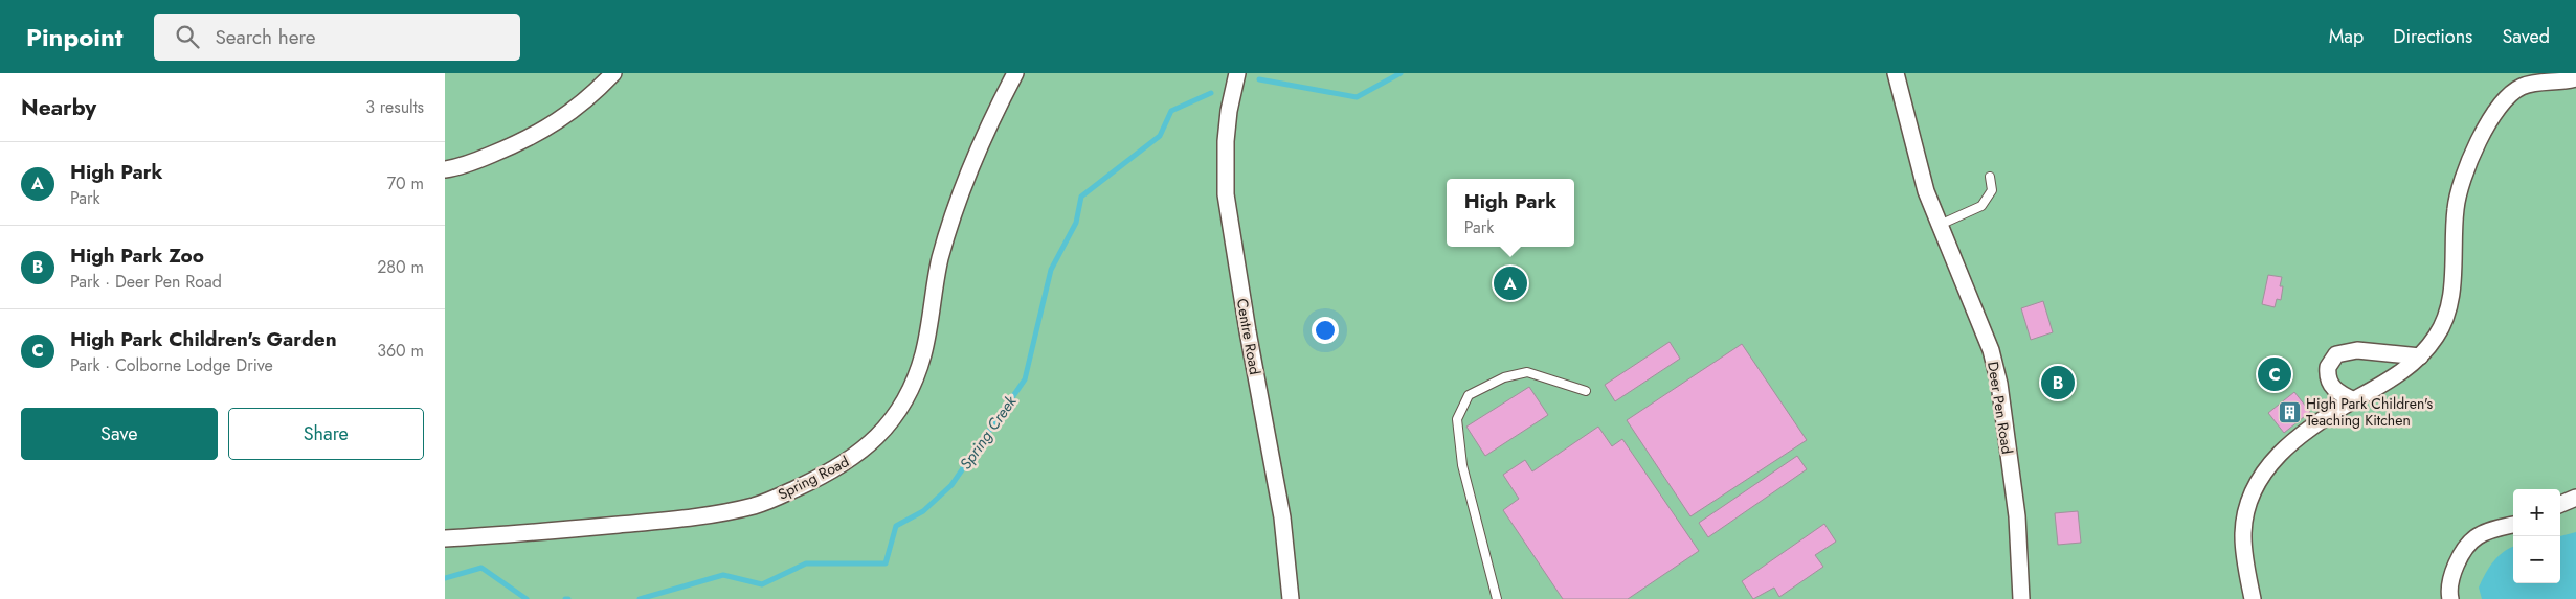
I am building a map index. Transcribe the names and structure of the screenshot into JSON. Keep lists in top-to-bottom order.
{
  "streets": {
    "street": ["Centre Road", "Deer Pen Road", "Spring Road"]
  },
  "water": ["Spring Creek"],
  "places": {
    "building": ["High Park Children's Teaching Kitchen"]
  },
  "page": {
    "header": "Pinpoint",
    "search": "Search here",
    "nav": ["Map", "Directions", "Saved"],
    "heading": ["Nearby", "3 results"],
    "list": [
      {
        "mark": "A",
        "name": "High Park",
        "note": "Park",
        "value": "70 m"
      },
      {
        "mark": "B",
        "name": "High Park Zoo",
        "note": "Park · Deer Pen Road",
        "value": "280 m"
      },
      {
        "mark": "C",
        "name": "High Park Children's Garden",
        "note": "Park · Colborne Lodge Drive",
        "value": "360 m"
      }
    ],
    "popup": ["High Park", "Park"],
    "pins": ["A", "C", "B"],
    "buttons": ["Save", "Share"],
    "map_buttons": ["+", "−"]
  }
}
